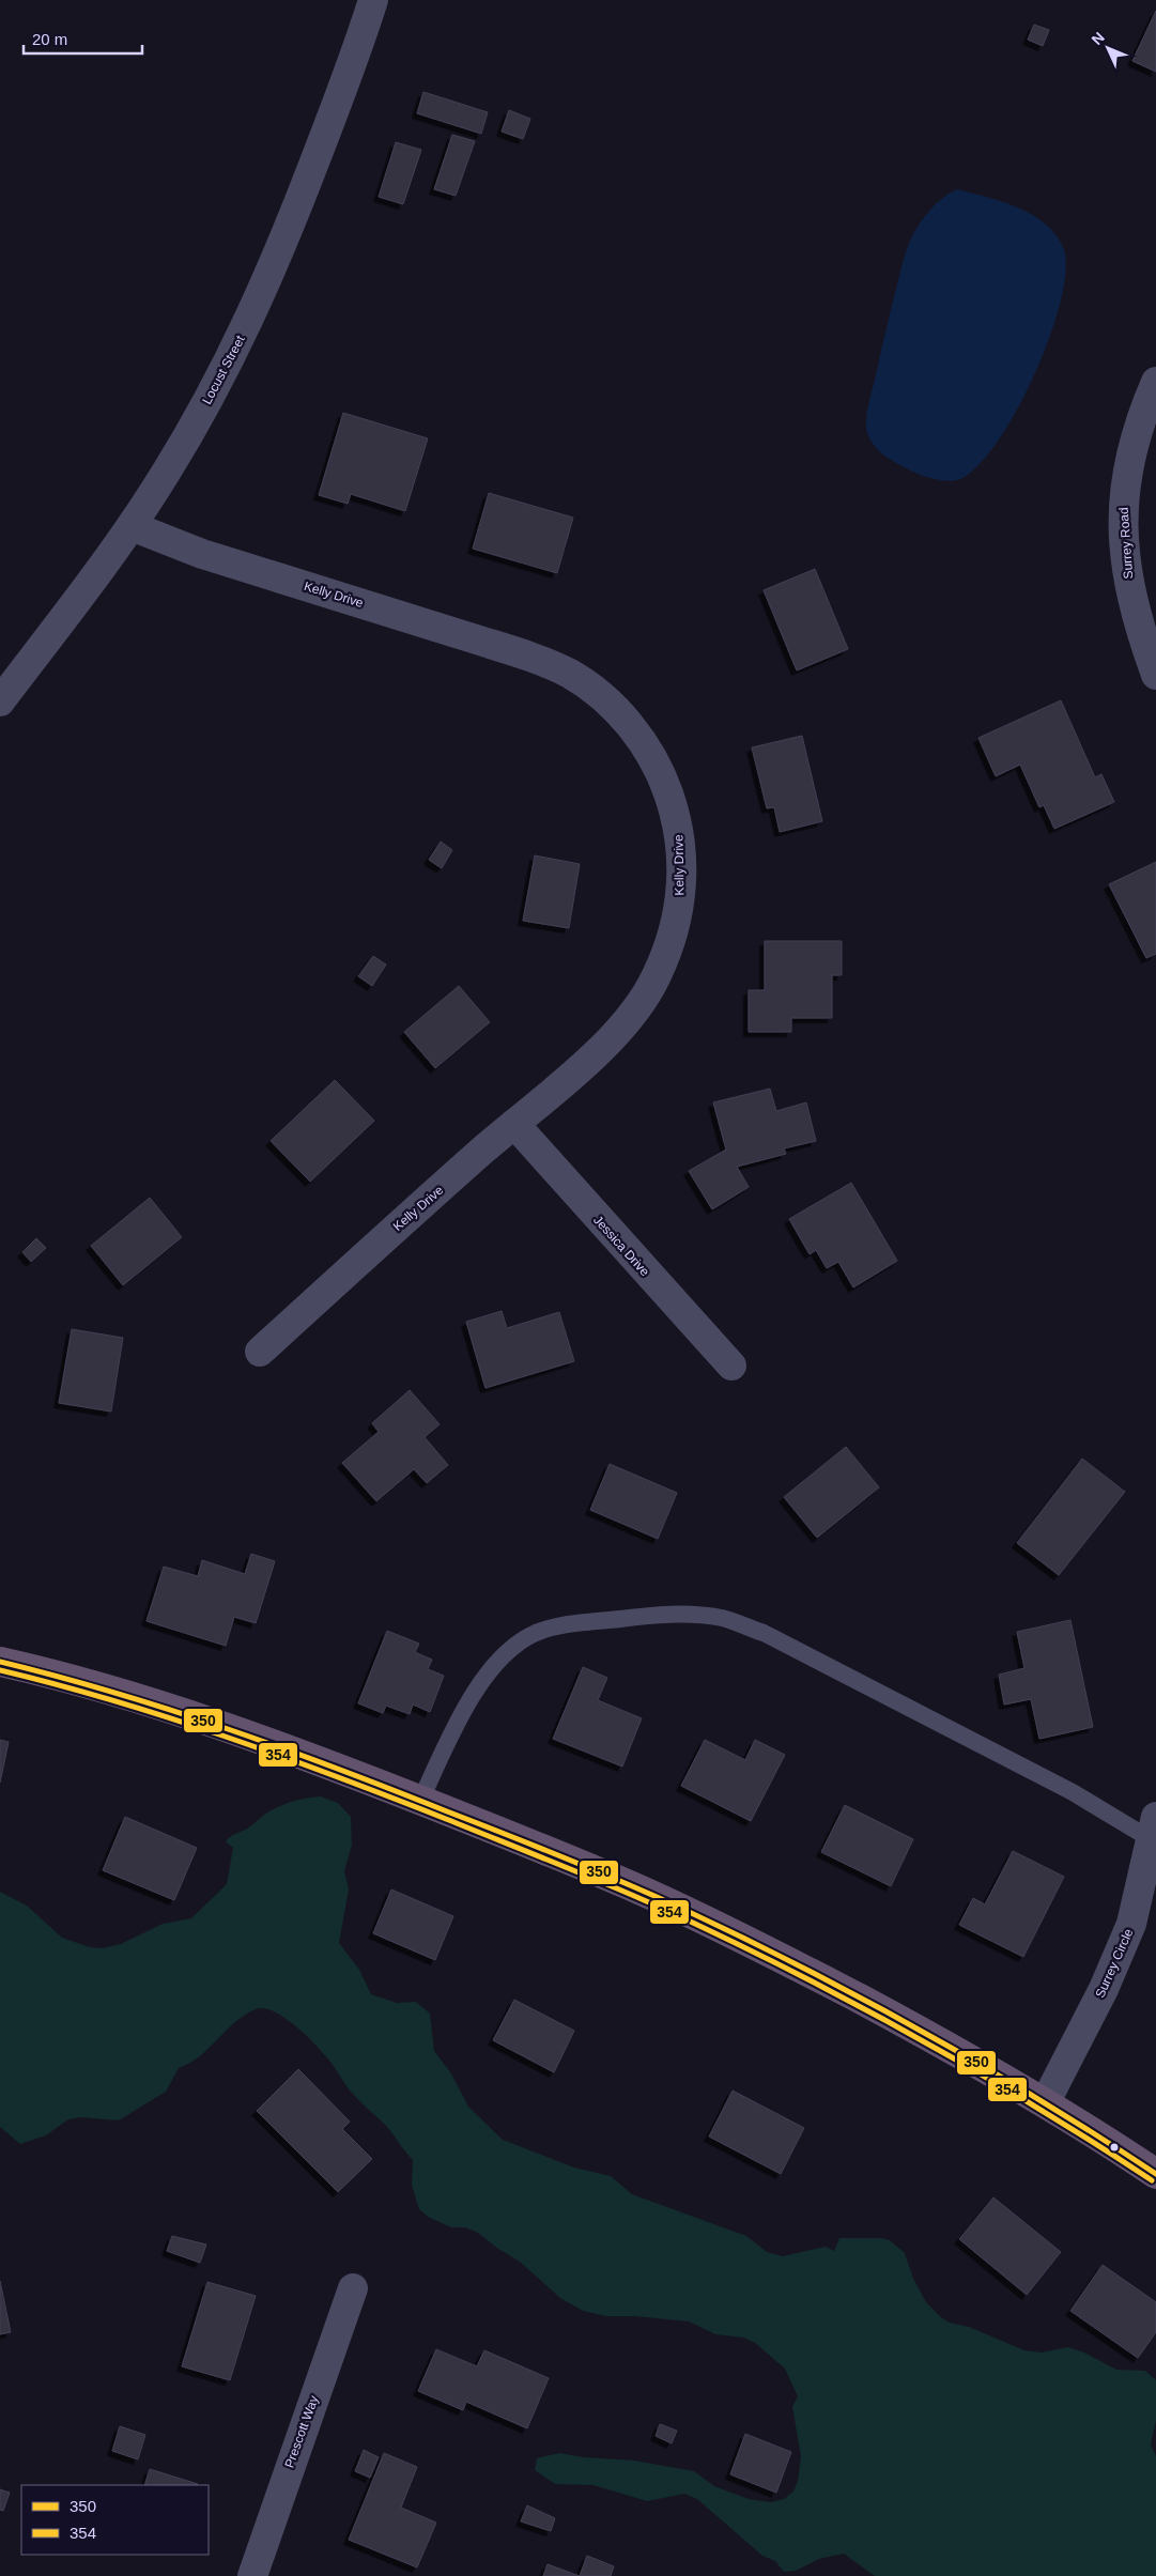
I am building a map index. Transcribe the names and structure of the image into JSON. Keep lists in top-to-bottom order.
{
  "streets": {
    "street": [
      "Locust Street",
      "Surrey Road",
      "Kelly Drive",
      "Jessica Drive",
      "Surrey Circle",
      "Prescott Way"
    ]
  },
  "crossings": [
    ["Locust Street", "Kelly Drive"],
    ["Kelly Drive", "Jessica Drive"]
  ],
  "lines": ["transit line 350", "transit line 354"],
  "legend": ["350", "354"],
  "scale_bar": "20 m",
  "north": "top left"
}
